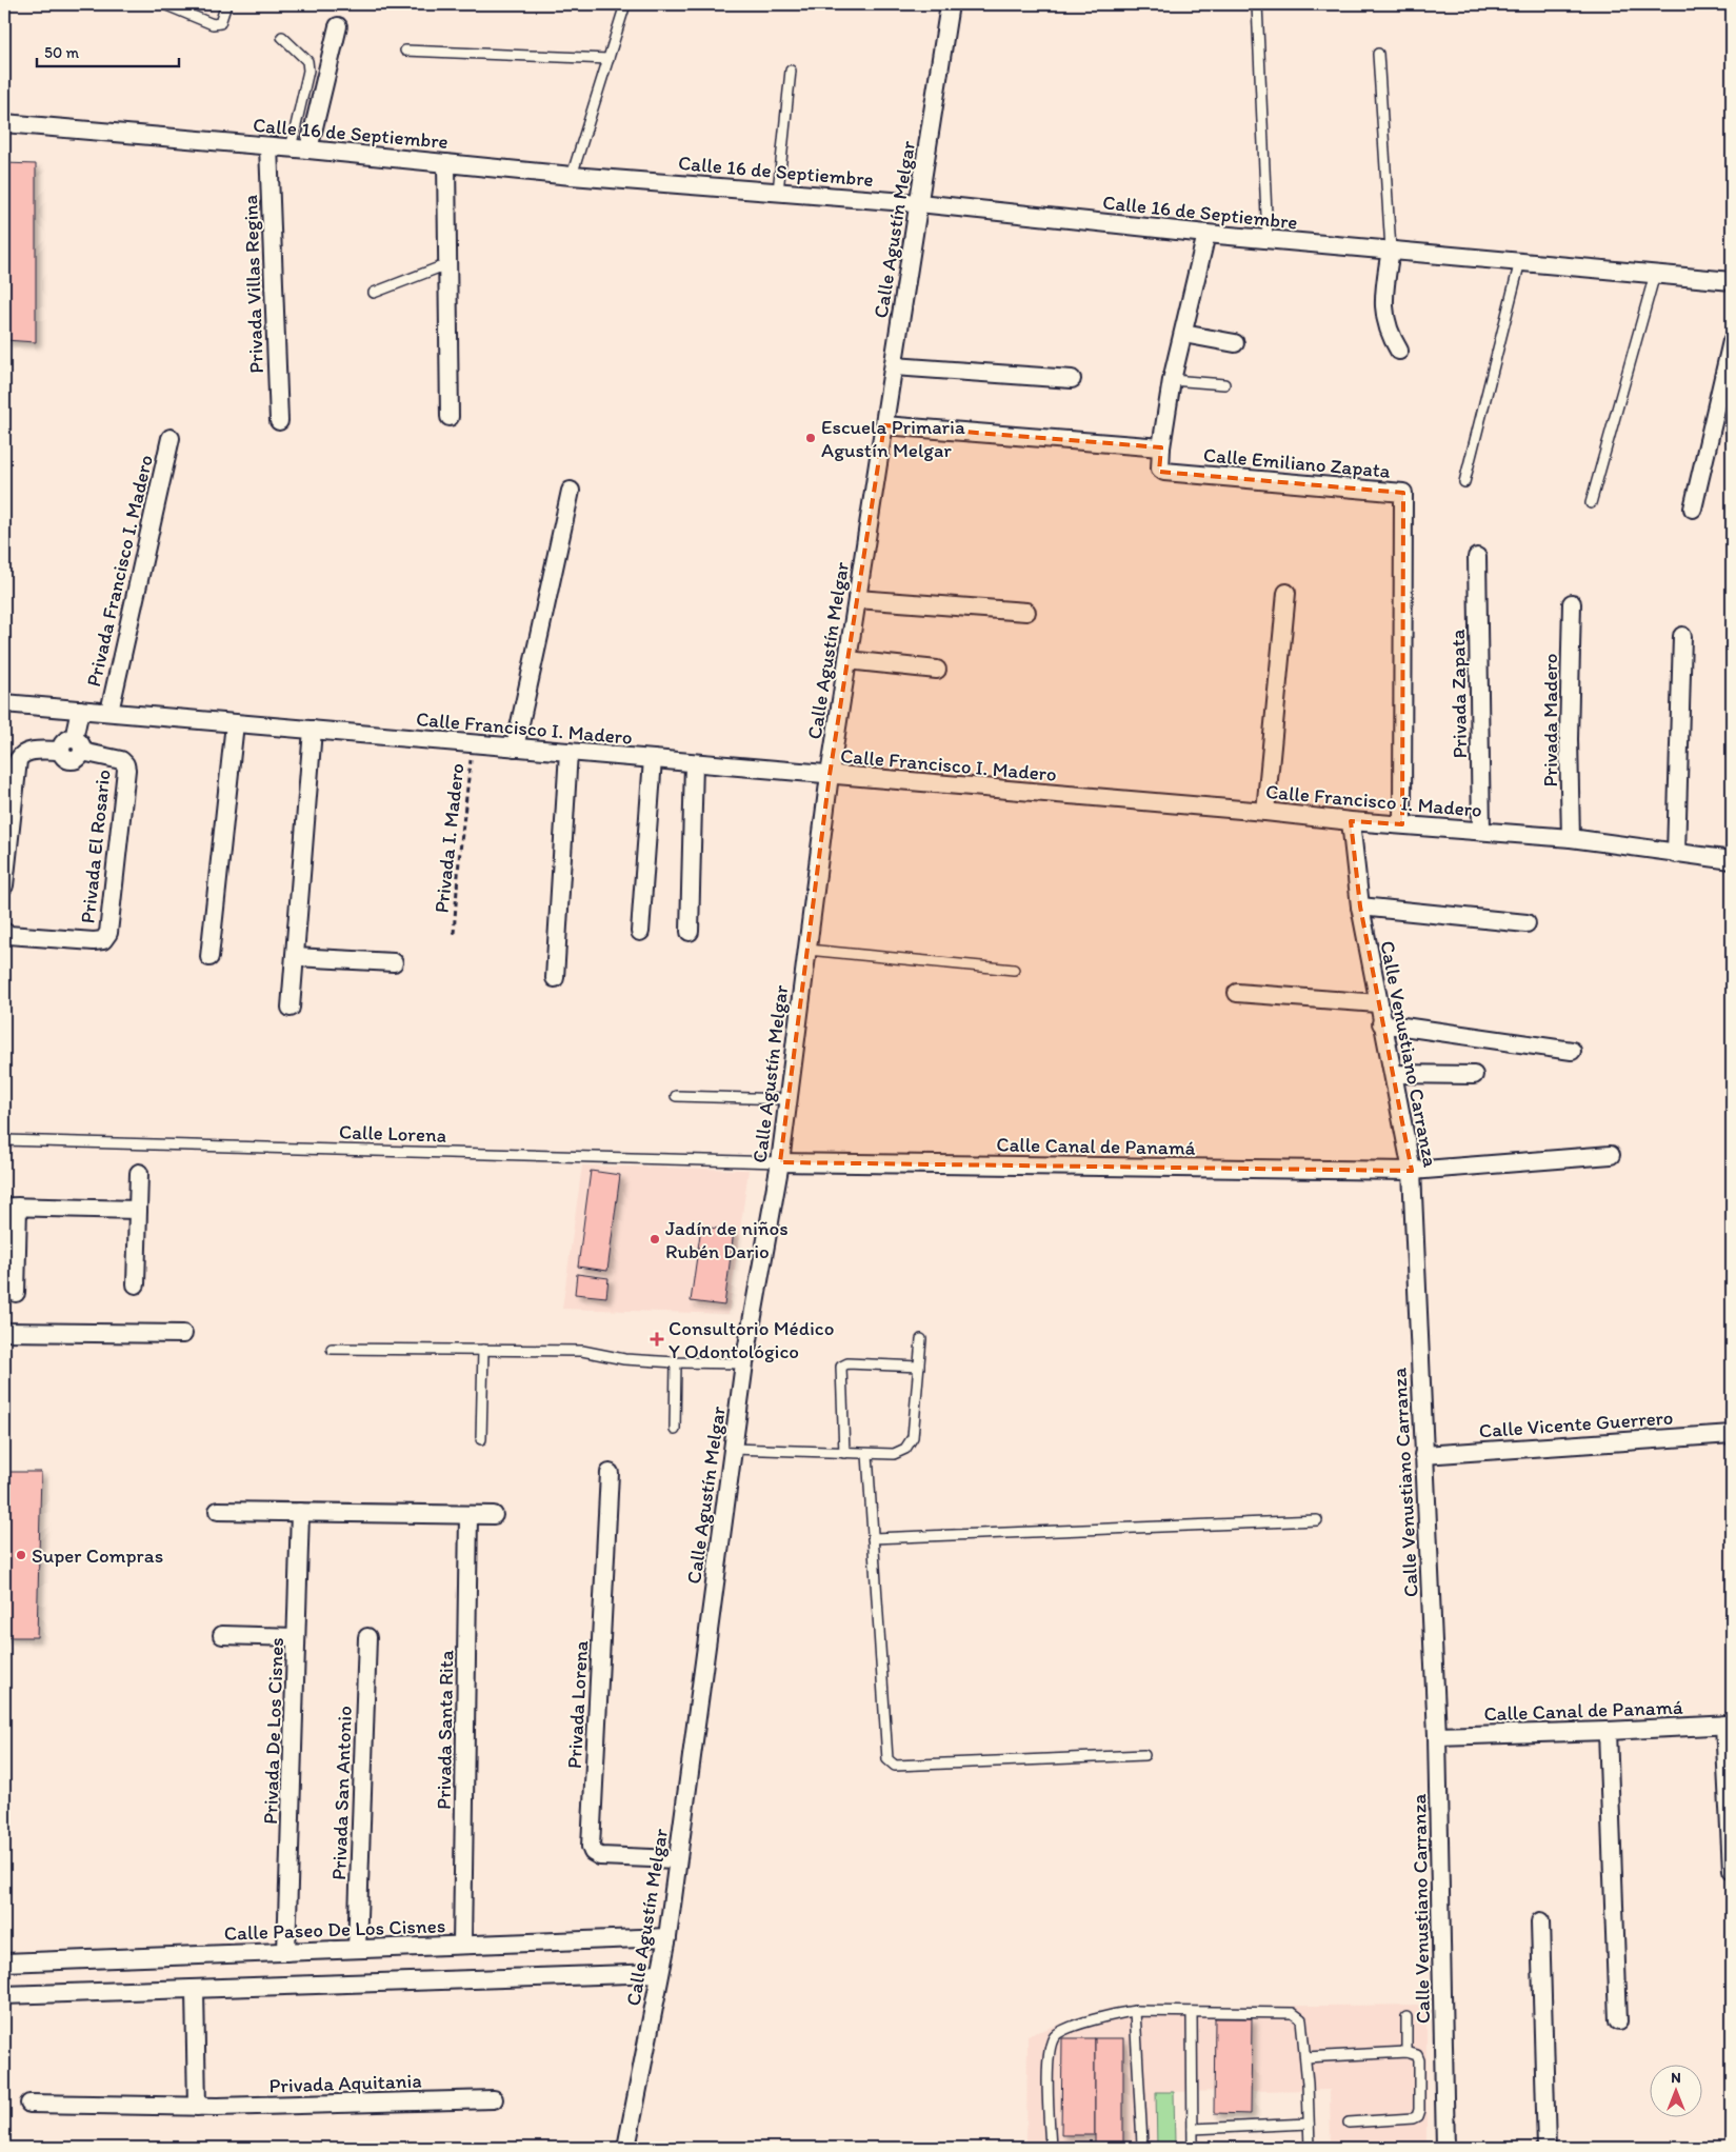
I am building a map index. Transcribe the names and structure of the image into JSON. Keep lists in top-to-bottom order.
{
  "streets": {
    "street": [
      "Calle 16 de Septiembre",
      "Calle Agustín Melgar",
      "Privada Villas Regina",
      "Calle Emiliano Zapata",
      "Privada Francisco I. Madero",
      "Privada Zapata",
      "Privada Madero",
      "Calle Francisco I. Madero",
      "Privada El Rosario",
      "Calle Venustiano Carranza",
      "Calle Canal de Panamá",
      "Calle Vicente Guerrero",
      "Privada Lorena",
      "Privada Santa Rita",
      "Privada De Los Cisnes",
      "Privada San Antonio",
      "Calle Paseo De Los Cisnes",
      "Privada Aquitania"
    ],
    "lane": ["Calle Lorena"],
    "path": ["Privada I. Madero"]
  },
  "crossings": [
    ["Calle 16 de Septiembre", "Calle Agustín Melgar"],
    ["Calle 16 de Septiembre", "Privada Villas Regina"],
    ["Calle 16 de Septiembre", "Calle Emiliano Zapata"],
    ["Calle Agustín Melgar", "Calle Francisco I. Madero"],
    ["Calle Agustín Melgar", "Calle Lorena"],
    ["Calle Agustín Melgar", "Calle Canal de Panamá"],
    ["Calle Agustín Melgar", "Privada Lorena"],
    ["Calle Agustín Melgar", "Calle Paseo De Los Cisnes"],
    ["Calle Emiliano Zapata", "Calle Francisco I. Madero"],
    ["Privada Francisco I. Madero", "Calle Francisco I. Madero"],
    ["Privada Zapata", "Calle Francisco I. Madero"],
    ["Privada Madero", "Calle Francisco I. Madero"],
    ["Calle Francisco I. Madero", "Privada I. Madero"],
    ["Calle Francisco I. Madero", "Calle Venustiano Carranza"],
    ["Calle Venustiano Carranza", "Calle Canal de Panamá"],
    ["Calle Venustiano Carranza", "Calle Vicente Guerrero"],
    ["Calle Lorena", "Calle Canal de Panamá"],
    ["Privada Santa Rita", "Calle Paseo De Los Cisnes"],
    ["Privada De Los Cisnes", "Calle Paseo De Los Cisnes"],
    ["Privada San Antonio", "Calle Paseo De Los Cisnes"]
  ],
  "places": {
    "other": ["Escuela Primaria Agustín Melgar", "Jadín de niños Rubén Dario", "Super Compras"],
    "health": ["Consultorio Médico Y Odontológico"]
  },
  "scale_bar": "50 m",
  "north": "top"
}
